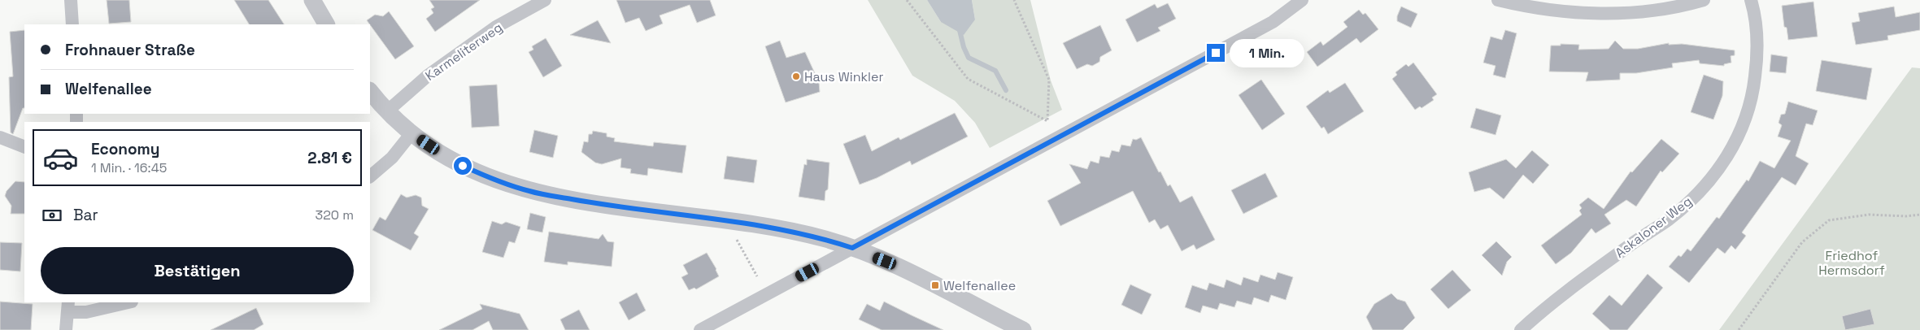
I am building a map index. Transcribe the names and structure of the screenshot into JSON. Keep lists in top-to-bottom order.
{
  "streets": {
    "street": ["Karmeliterweg", "Askaloner Weg"]
  },
  "parks": ["Friedhof Hermsdorf"],
  "places": {
    "other": ["Haus Winkler"],
    "transit": ["Welfenallee"]
  },
  "page": {
    "banner": ["Frohnauer Straße", "Welfenallee"],
    "bubble": "1 Min.",
    "list": [
      {
        "name": "Economy",
        "note": "1 Min. · 16:45",
        "value": "2.81 €"
      }
    ],
    "pay": ["Bar", "320 m"],
    "buttons": "Bestätigen"
  }
}
